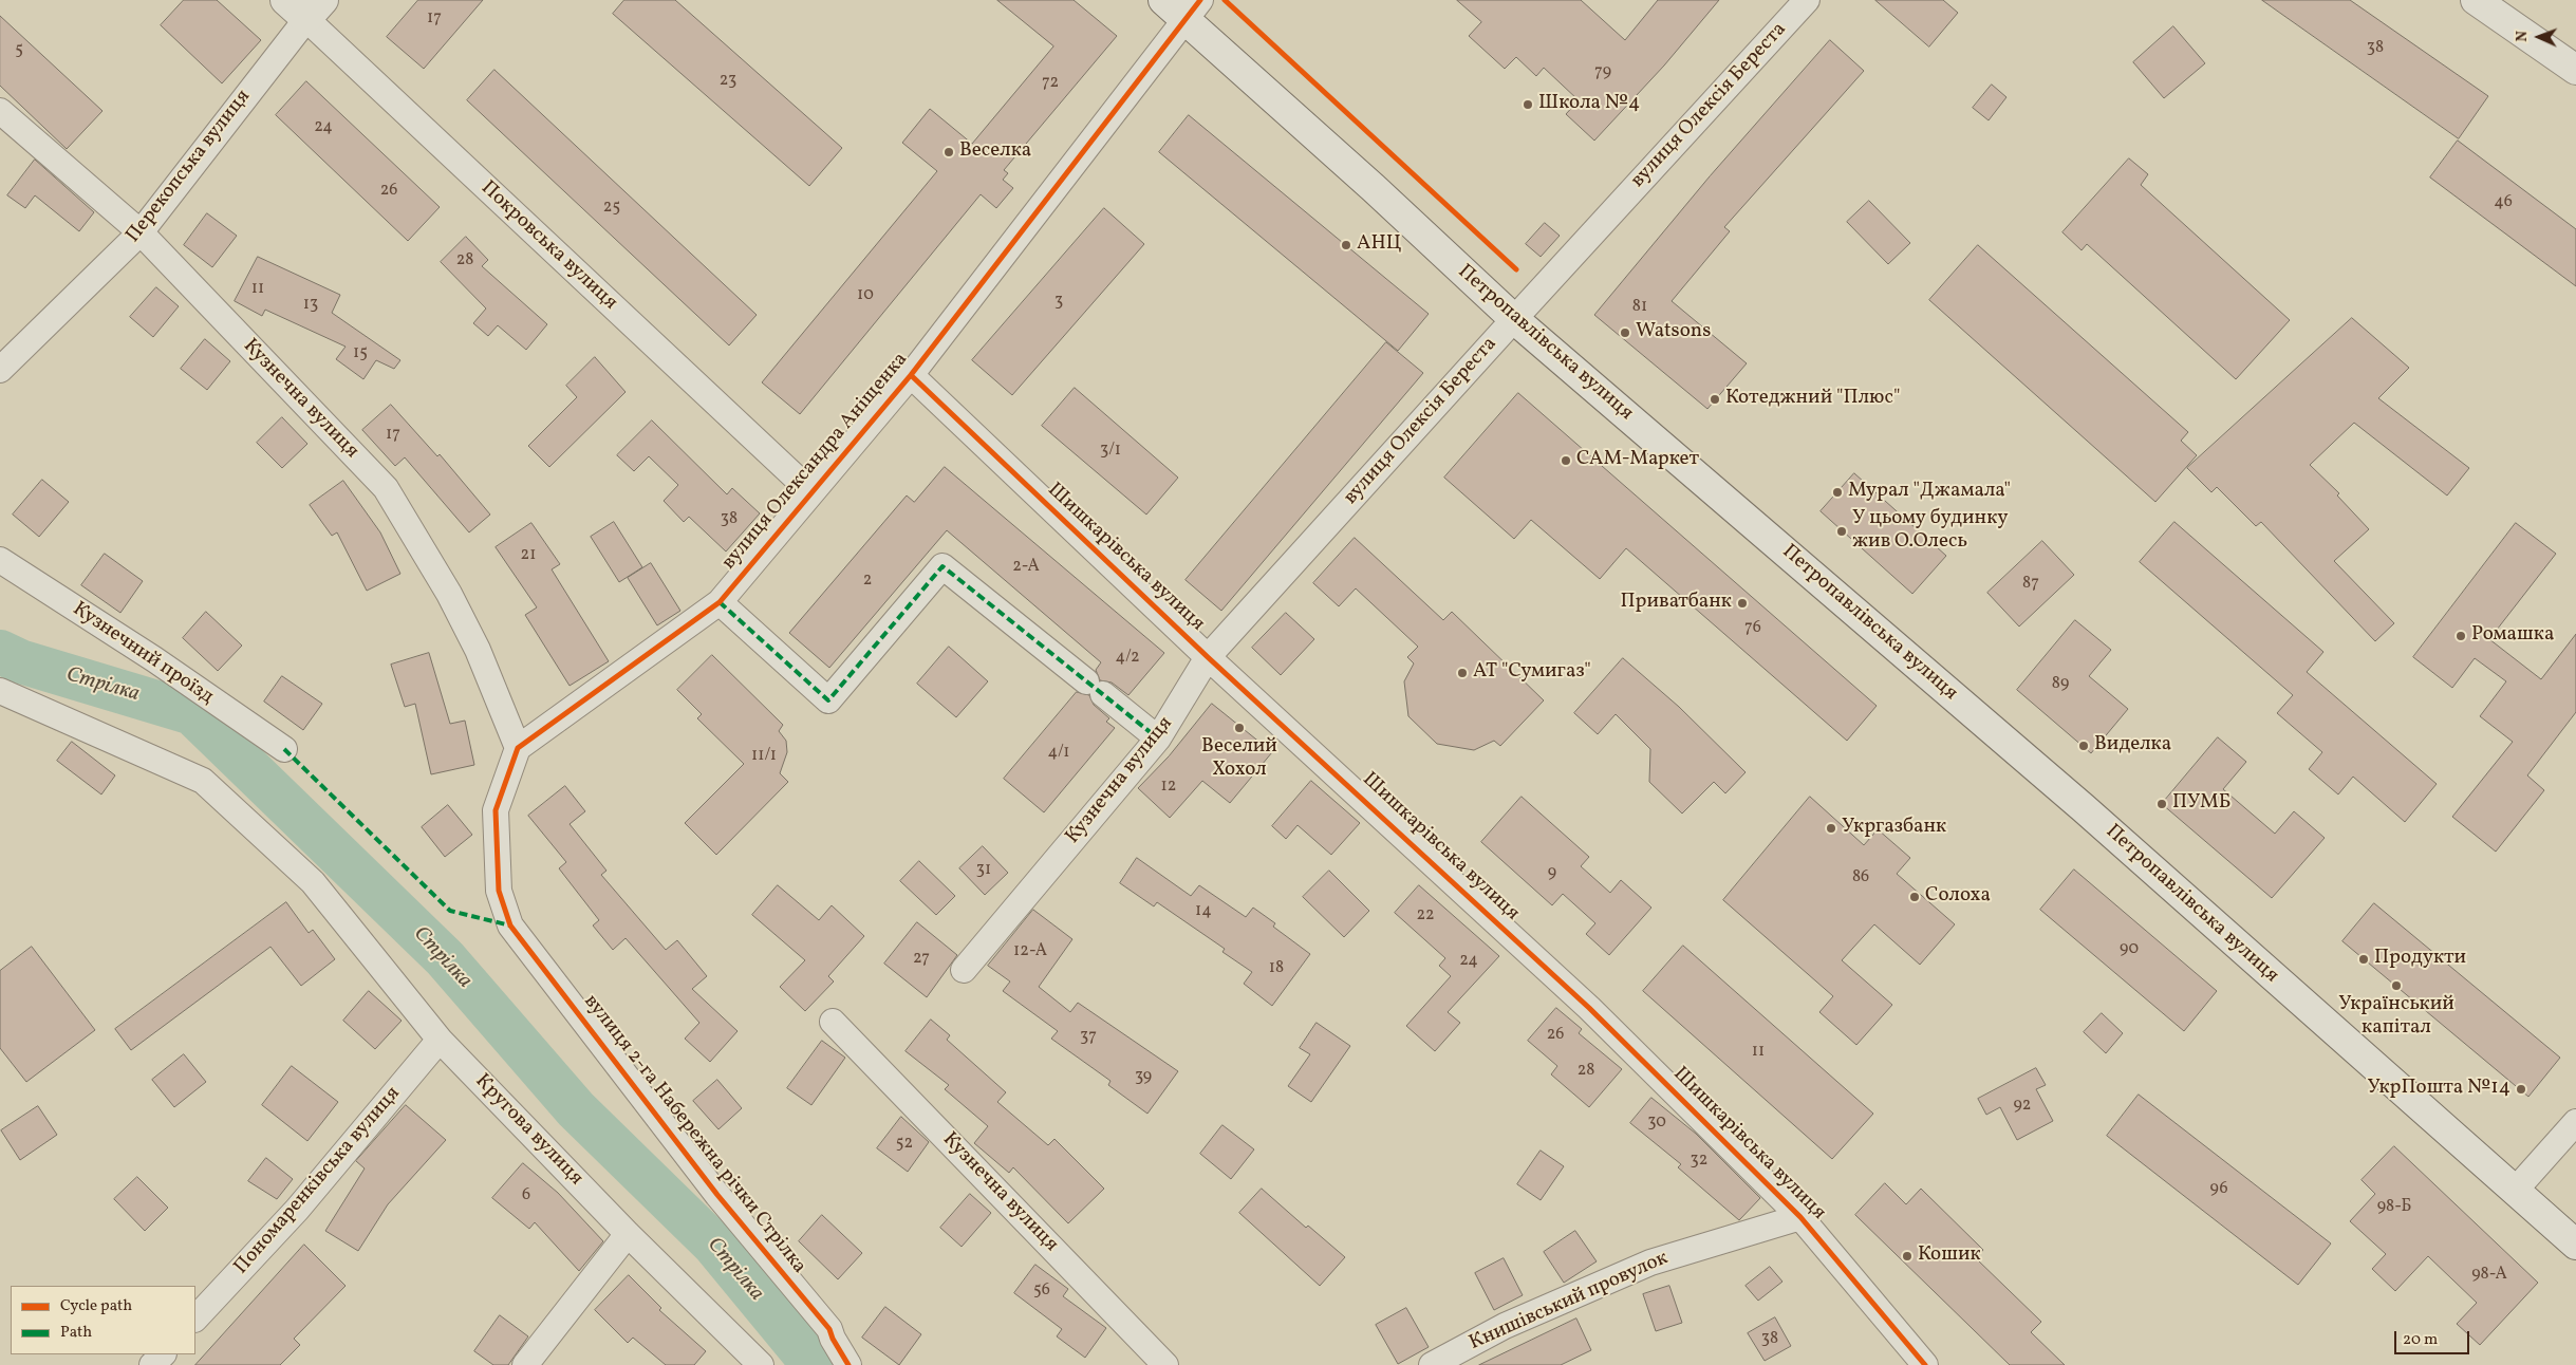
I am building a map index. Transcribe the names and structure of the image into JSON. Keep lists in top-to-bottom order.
{
  "streets": {
    "main road": ["Покровська вулиця", "Петропавлівська вулиця"],
    "street": [
      "вулиця Олексія Береста",
      "Перекопська вулиця",
      "Кузнечна вулиця",
      "вулиця Олександра Аніщенка",
      "Шишкарівська вулиця",
      "Кузнечний проїзд",
      "Кругова вулиця",
      "вулиця 2-га Набережна річки Стрілка",
      "Пономаренківська вулиця",
      "Книшівський провулок"
    ]
  },
  "crossings": [
    ["вулиця Олексія Береста", "Петропавлівська вулиця"],
    ["вулиця Олексія Береста", "Кузнечна вулиця"],
    ["вулиця Олексія Береста", "Шишкарівська вулиця"],
    ["Перекопська вулиця", "Покровська вулиця"],
    ["Перекопська вулиця", "Кузнечна вулиця"],
    ["Покровська вулиця", "вулиця Олександра Аніщенка"],
    ["Петропавлівська вулиця", "вулиця Олександра Аніщенка"],
    ["Кузнечна вулиця", "вулиця Олександра Аніщенка"],
    ["Кузнечна вулиця", "Шишкарівська вулиця"],
    ["Кузнечна вулиця", "вулиця 2-га Набережна річки Стрілка"],
    ["вулиця Олександра Аніщенка", "Шишкарівська вулиця"],
    ["вулиця Олександра Аніщенка", "вулиця 2-га Набережна річки Стрілка"],
    ["Шишкарівська вулиця", "Книшівський провулок"],
    ["Кругова вулиця", "Пономаренківська вулиця"]
  ],
  "water": ["Стрілка"],
  "places": [
    "Школа №4",
    "Веселка",
    "АНЦ",
    "Watsons",
    "Котеджний \"Плюс\"",
    "САМ-Маркет",
    "Мурал \"Джамала\"",
    "У цьому будинку жив О.Олесь",
    "Приватбанк",
    "Ромашка",
    "АТ \"Сумигаз\"",
    "Веселий Хохол",
    "Виделка",
    "ПУМБ",
    "Укргазбанк",
    "Солоха",
    "Продукти",
    "Український капітал",
    "УкрПошта №14",
    "Кошик"
  ],
  "house_numbers": [
    "17",
    "38",
    "5",
    "79",
    "23",
    "72",
    "24",
    "26",
    "46",
    "25",
    "28",
    "11",
    "10",
    "3",
    "13",
    "81",
    "15",
    "17",
    "3/1",
    "38",
    "21",
    "2-А",
    "2",
    "87",
    "76",
    "4/2",
    "89",
    "4/1",
    "11/1",
    "12",
    "31",
    "9",
    "86",
    "14",
    "22",
    "90",
    "12-А",
    "27",
    "24",
    "18",
    "26",
    "37",
    "11",
    "28",
    "39",
    "92",
    "30",
    "52",
    "32",
    "96",
    "6",
    "98-Б",
    "98-А",
    "56",
    "38"
  ],
  "legend": ["Cycle path", "Path"],
  "scale_bar": "20 m",
  "north": "left"
}
